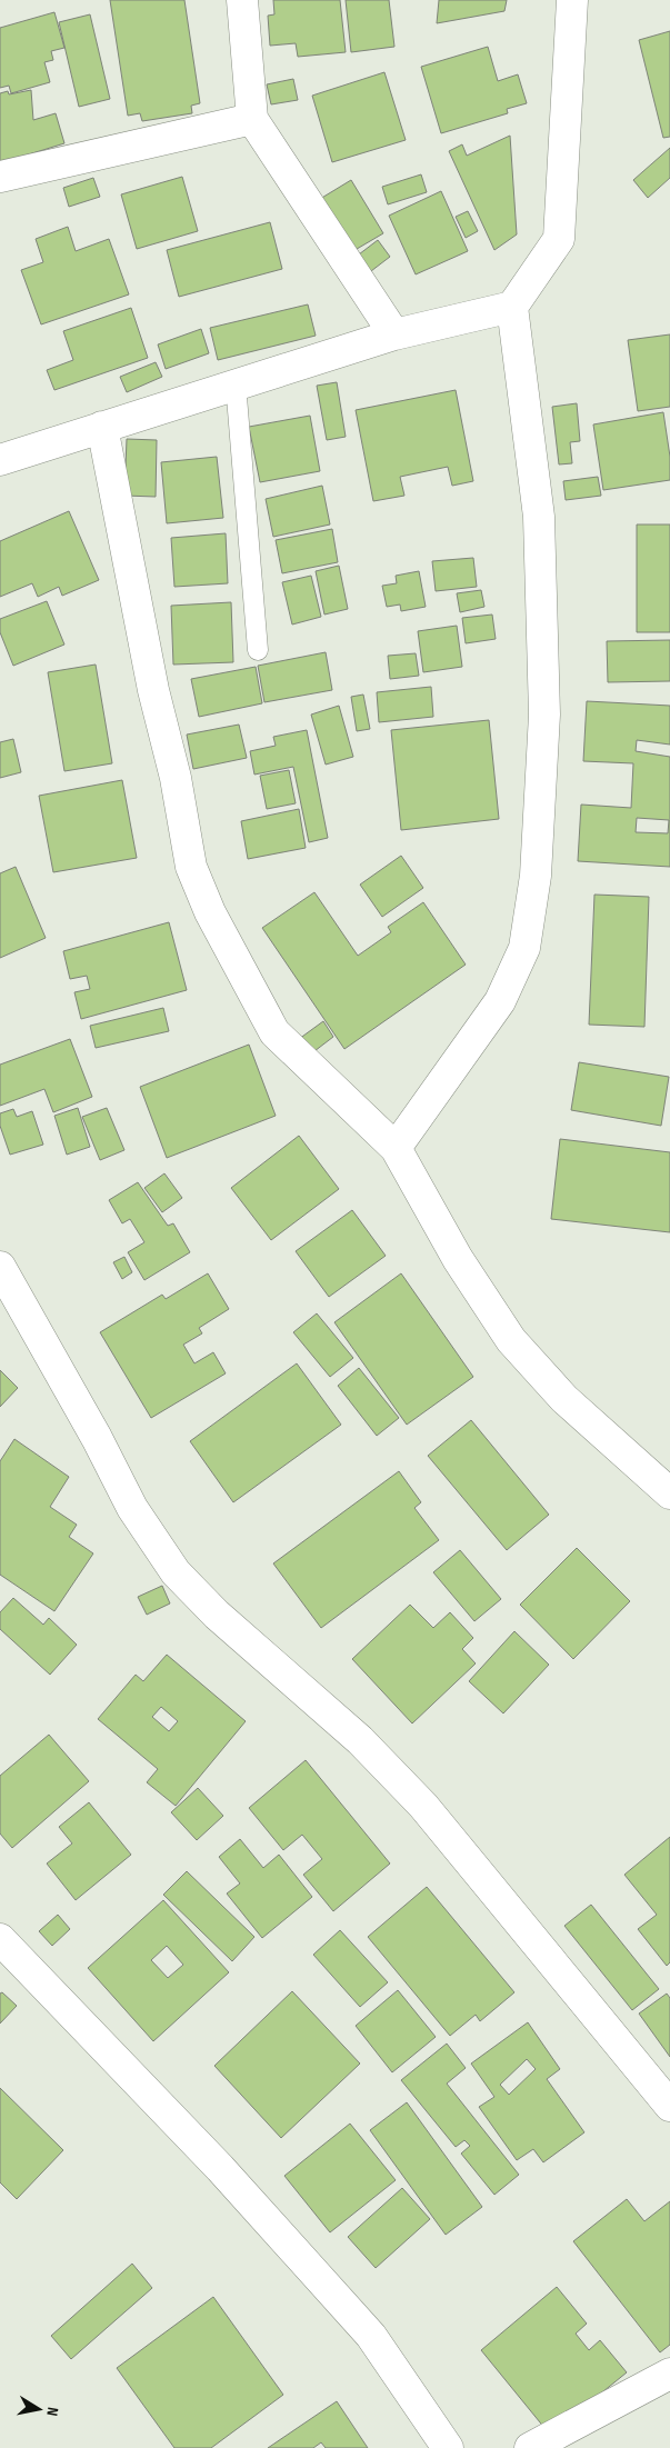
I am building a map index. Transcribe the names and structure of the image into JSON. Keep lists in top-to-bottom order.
{
  "north": "right"
}
